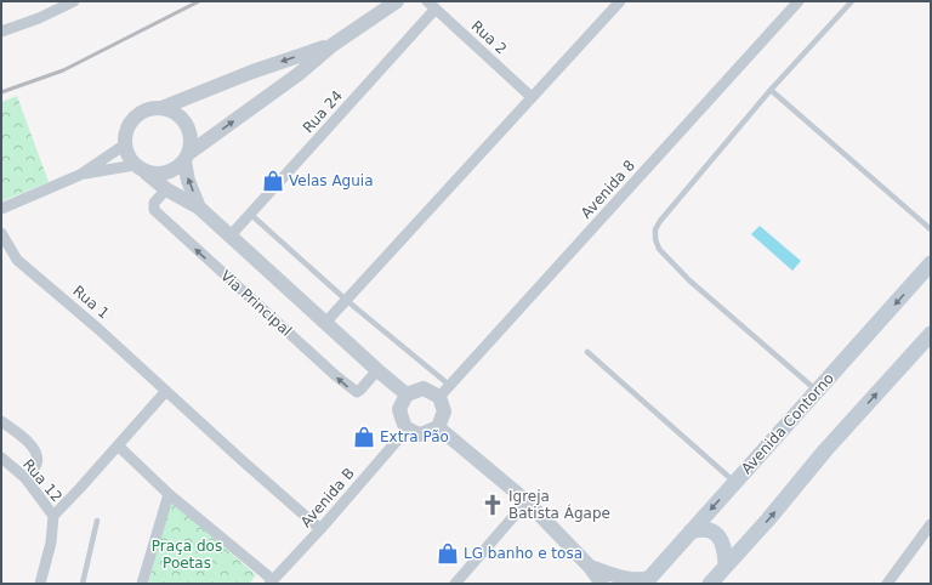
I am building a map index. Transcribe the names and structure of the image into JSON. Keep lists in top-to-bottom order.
{
  "streets": {
    "main road": ["Avenida Contorno"],
    "street": [
      "Rua 2",
      "Rua 24",
      "Avenida 8",
      "Rua 1",
      "Via Principal",
      "Rua 12",
      "Avenida B"
    ]
  },
  "crossings": [
    ["Rua 2", "Rua 24"],
    ["Avenida 8", "Avenida B"],
    ["Rua 1", "Avenida B"]
  ],
  "parks": ["Praça dos Poetas"],
  "places": {
    "shop": ["Velas Aguia", "Extra Pão", "LG banho e tosa"],
    "church": ["Igreja Batista Ágape"]
  }
}
